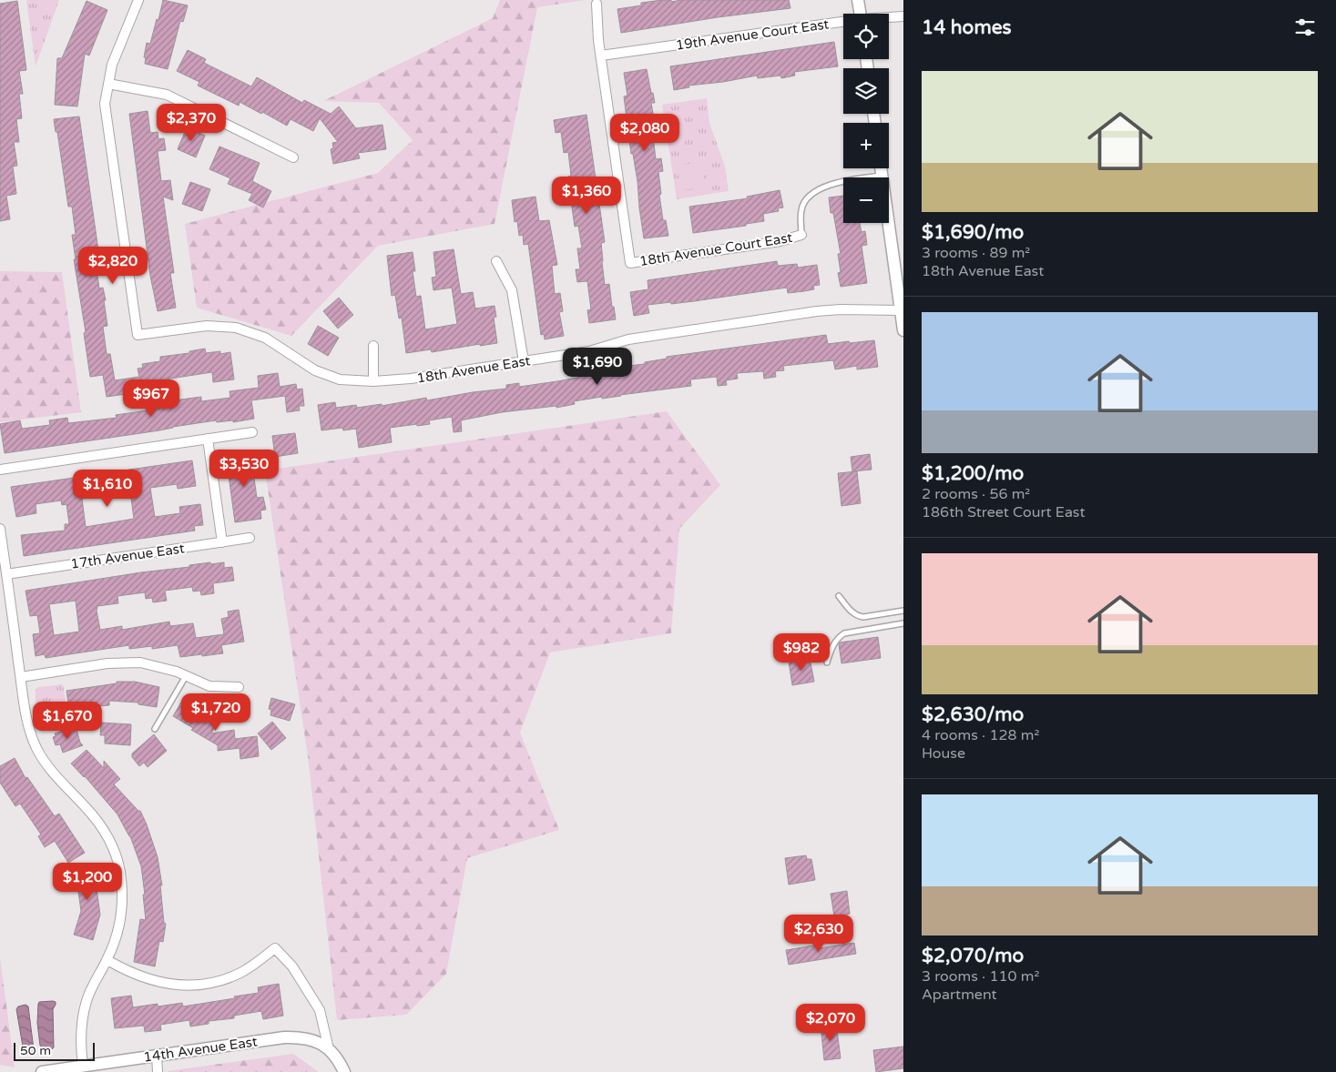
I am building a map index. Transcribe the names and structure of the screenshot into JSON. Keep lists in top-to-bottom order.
{
  "streets": {
    "street": [
      "19th Avenue Court East",
      "18th Avenue Court East",
      "18th Avenue East",
      "17th Avenue East",
      "14th Avenue East"
    ]
  },
  "crossings": [
    ["19th Avenue Court East", "18th Avenue Court East"]
  ],
  "scale_bar": "50 m",
  "page": {
    "heading": "14 homes",
    "map_buttons": ["+", "−"],
    "list": [
      {
        "name": "$1,690/mo",
        "note": "3 rooms · 89 m² · 18th Avenue East"
      },
      {
        "name": "$1,200/mo",
        "note": "2 rooms · 56 m² · 186th Street Court East"
      },
      {
        "name": "$2,630/mo",
        "note": "4 rooms · 128 m² · House"
      },
      {
        "name": "$2,070/mo",
        "note": "3 rooms · 110 m² · Apartment"
      }
    ],
    "price": [
      "$2,370",
      "$2,080",
      "$1,360",
      "$2,820",
      "$1,690",
      "$967",
      "$3,530",
      "$1,610",
      "$982",
      "$1,720",
      "$1,670",
      "$1,200",
      "$2,630",
      "$2,070"
    ],
    "scale": "50 m"
  }
}
